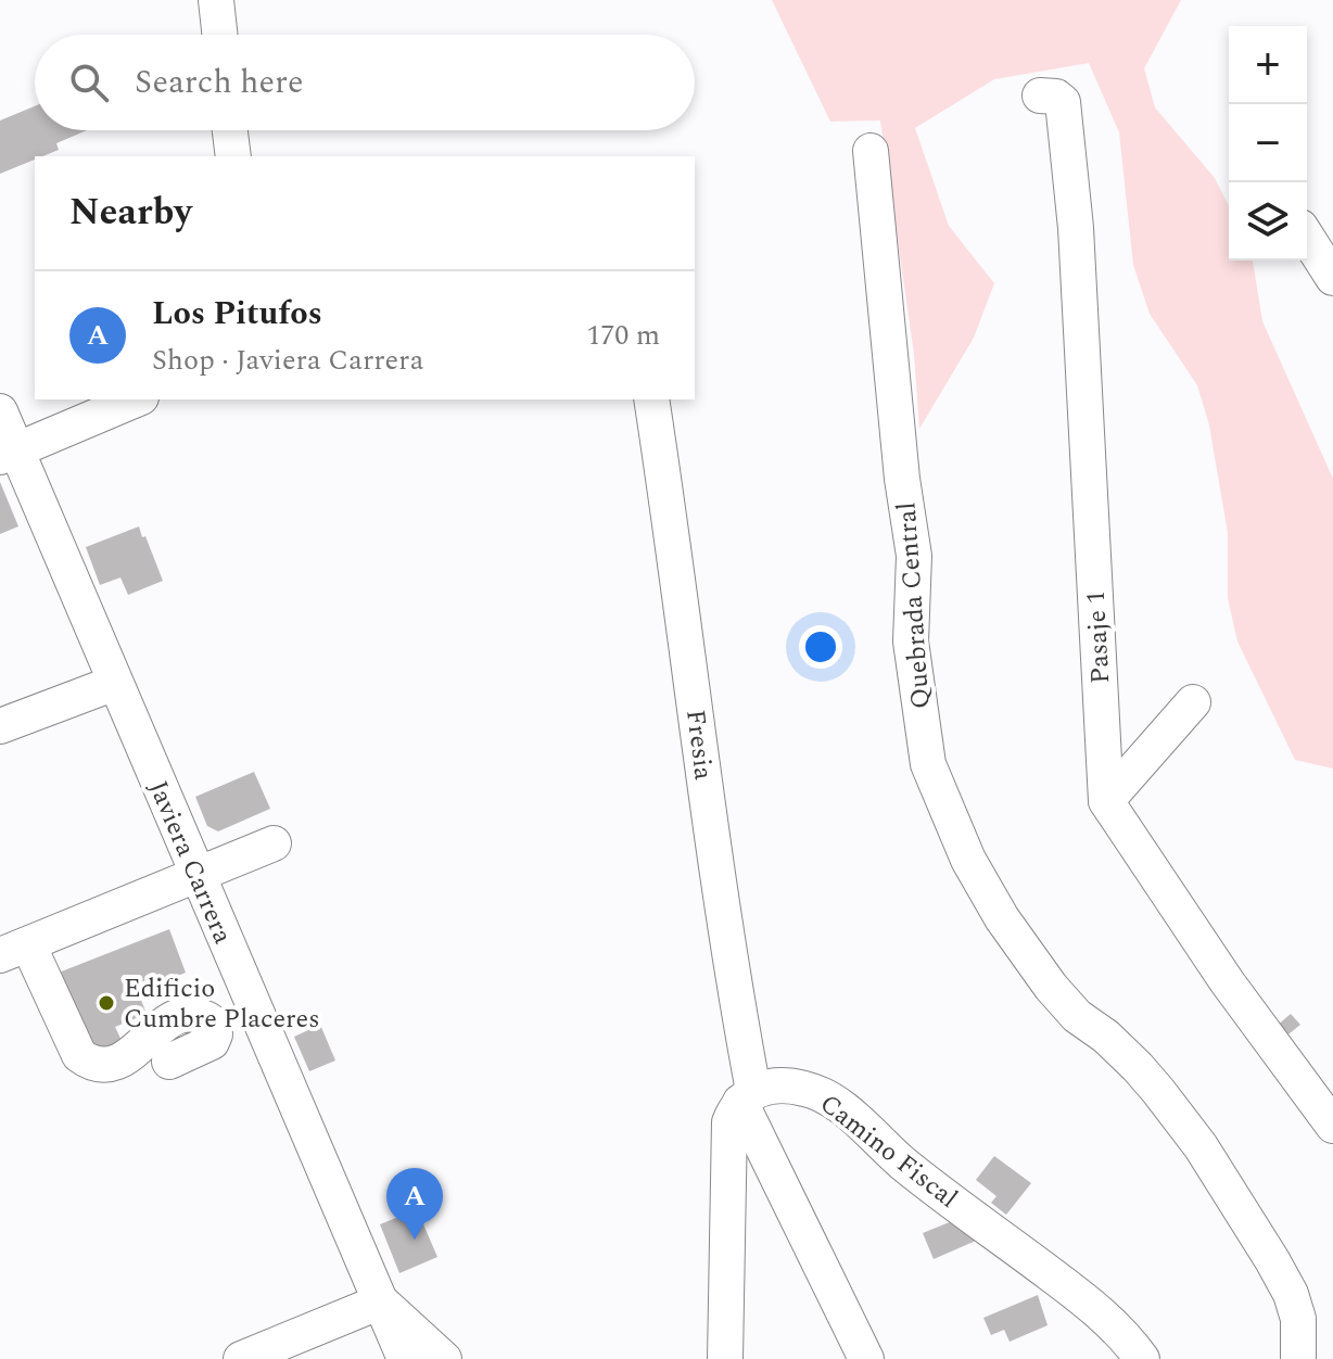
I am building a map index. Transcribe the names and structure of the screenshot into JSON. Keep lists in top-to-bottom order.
{
  "streets": {
    "street": [
      "Quebrada Central",
      "Pasaje 1",
      "Fresia",
      "Javiera Carrera",
      "Camino Fiscal"
    ]
  },
  "crossings": [
    ["Fresia", "Camino Fiscal"]
  ],
  "places": ["Edificio Cumbre Placeres"],
  "page": {
    "map_buttons": ["+", "−"],
    "search": "Search here",
    "heading": "Nearby",
    "list": [
      {
        "mark": "A",
        "name": "Los Pitufos",
        "note": "Shop · Javiera Carrera",
        "value": "170 m"
      }
    ],
    "pins": "A"
  }
}
